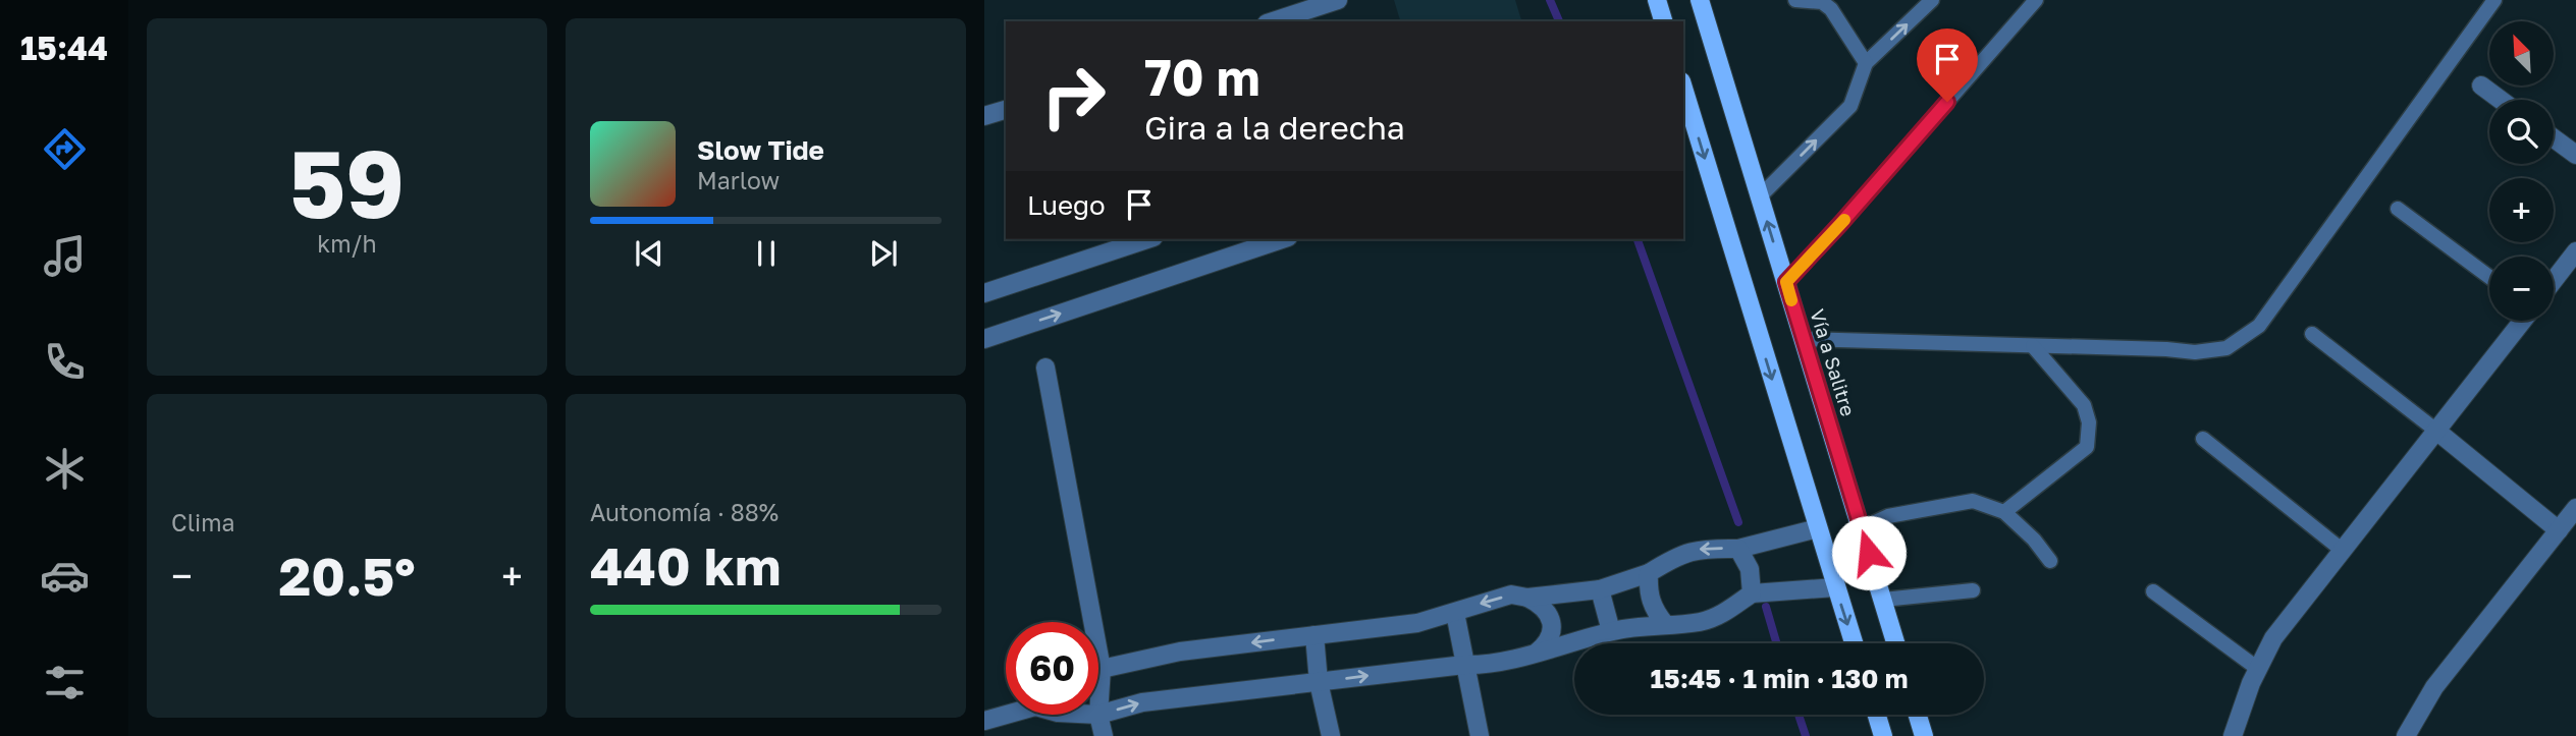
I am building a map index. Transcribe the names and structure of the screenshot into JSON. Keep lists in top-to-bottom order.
{
  "streets": {
    "main road": ["Vía a Salitre"]
  },
  "north": "top left",
  "page": {
    "tabs": "15:44",
    "tile": [
      ["59", "km/h"],
      "Clima",
      ["Autonomía · 88%", "440 km"]
    ],
    "map_buttons": ["+", "−"],
    "turn": ["70 m", "Gira a la derecha"],
    "song": ["Slow Tide", "Marlow"],
    "then": "Luego",
    "heat": ["−", "20.5°", "+"],
    "limit": "60",
    "trip": "15:45 · 1 min · 130 m"
  }
}
